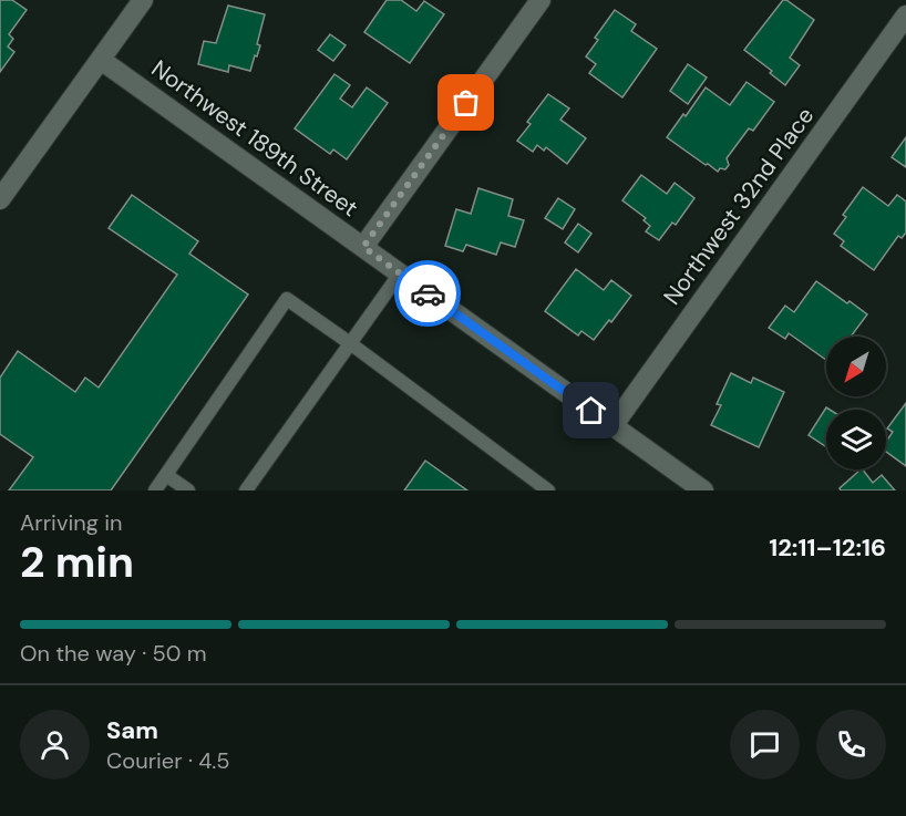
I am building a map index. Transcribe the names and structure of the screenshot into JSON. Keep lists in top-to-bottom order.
{
  "streets": {
    "street": ["Northwest 189th Street", "Northwest 32nd Place"]
  },
  "crossings": [
    ["Northwest 189th Street", "Northwest 32nd Place"]
  ],
  "north": "bottom left",
  "page": {
    "heading": ["2 min", "Arriving in", "12:11–12:16"],
    "panel": ["Sam", "Courier · 4.5"],
    "bar": "On the way · 50 m"
  }
}
